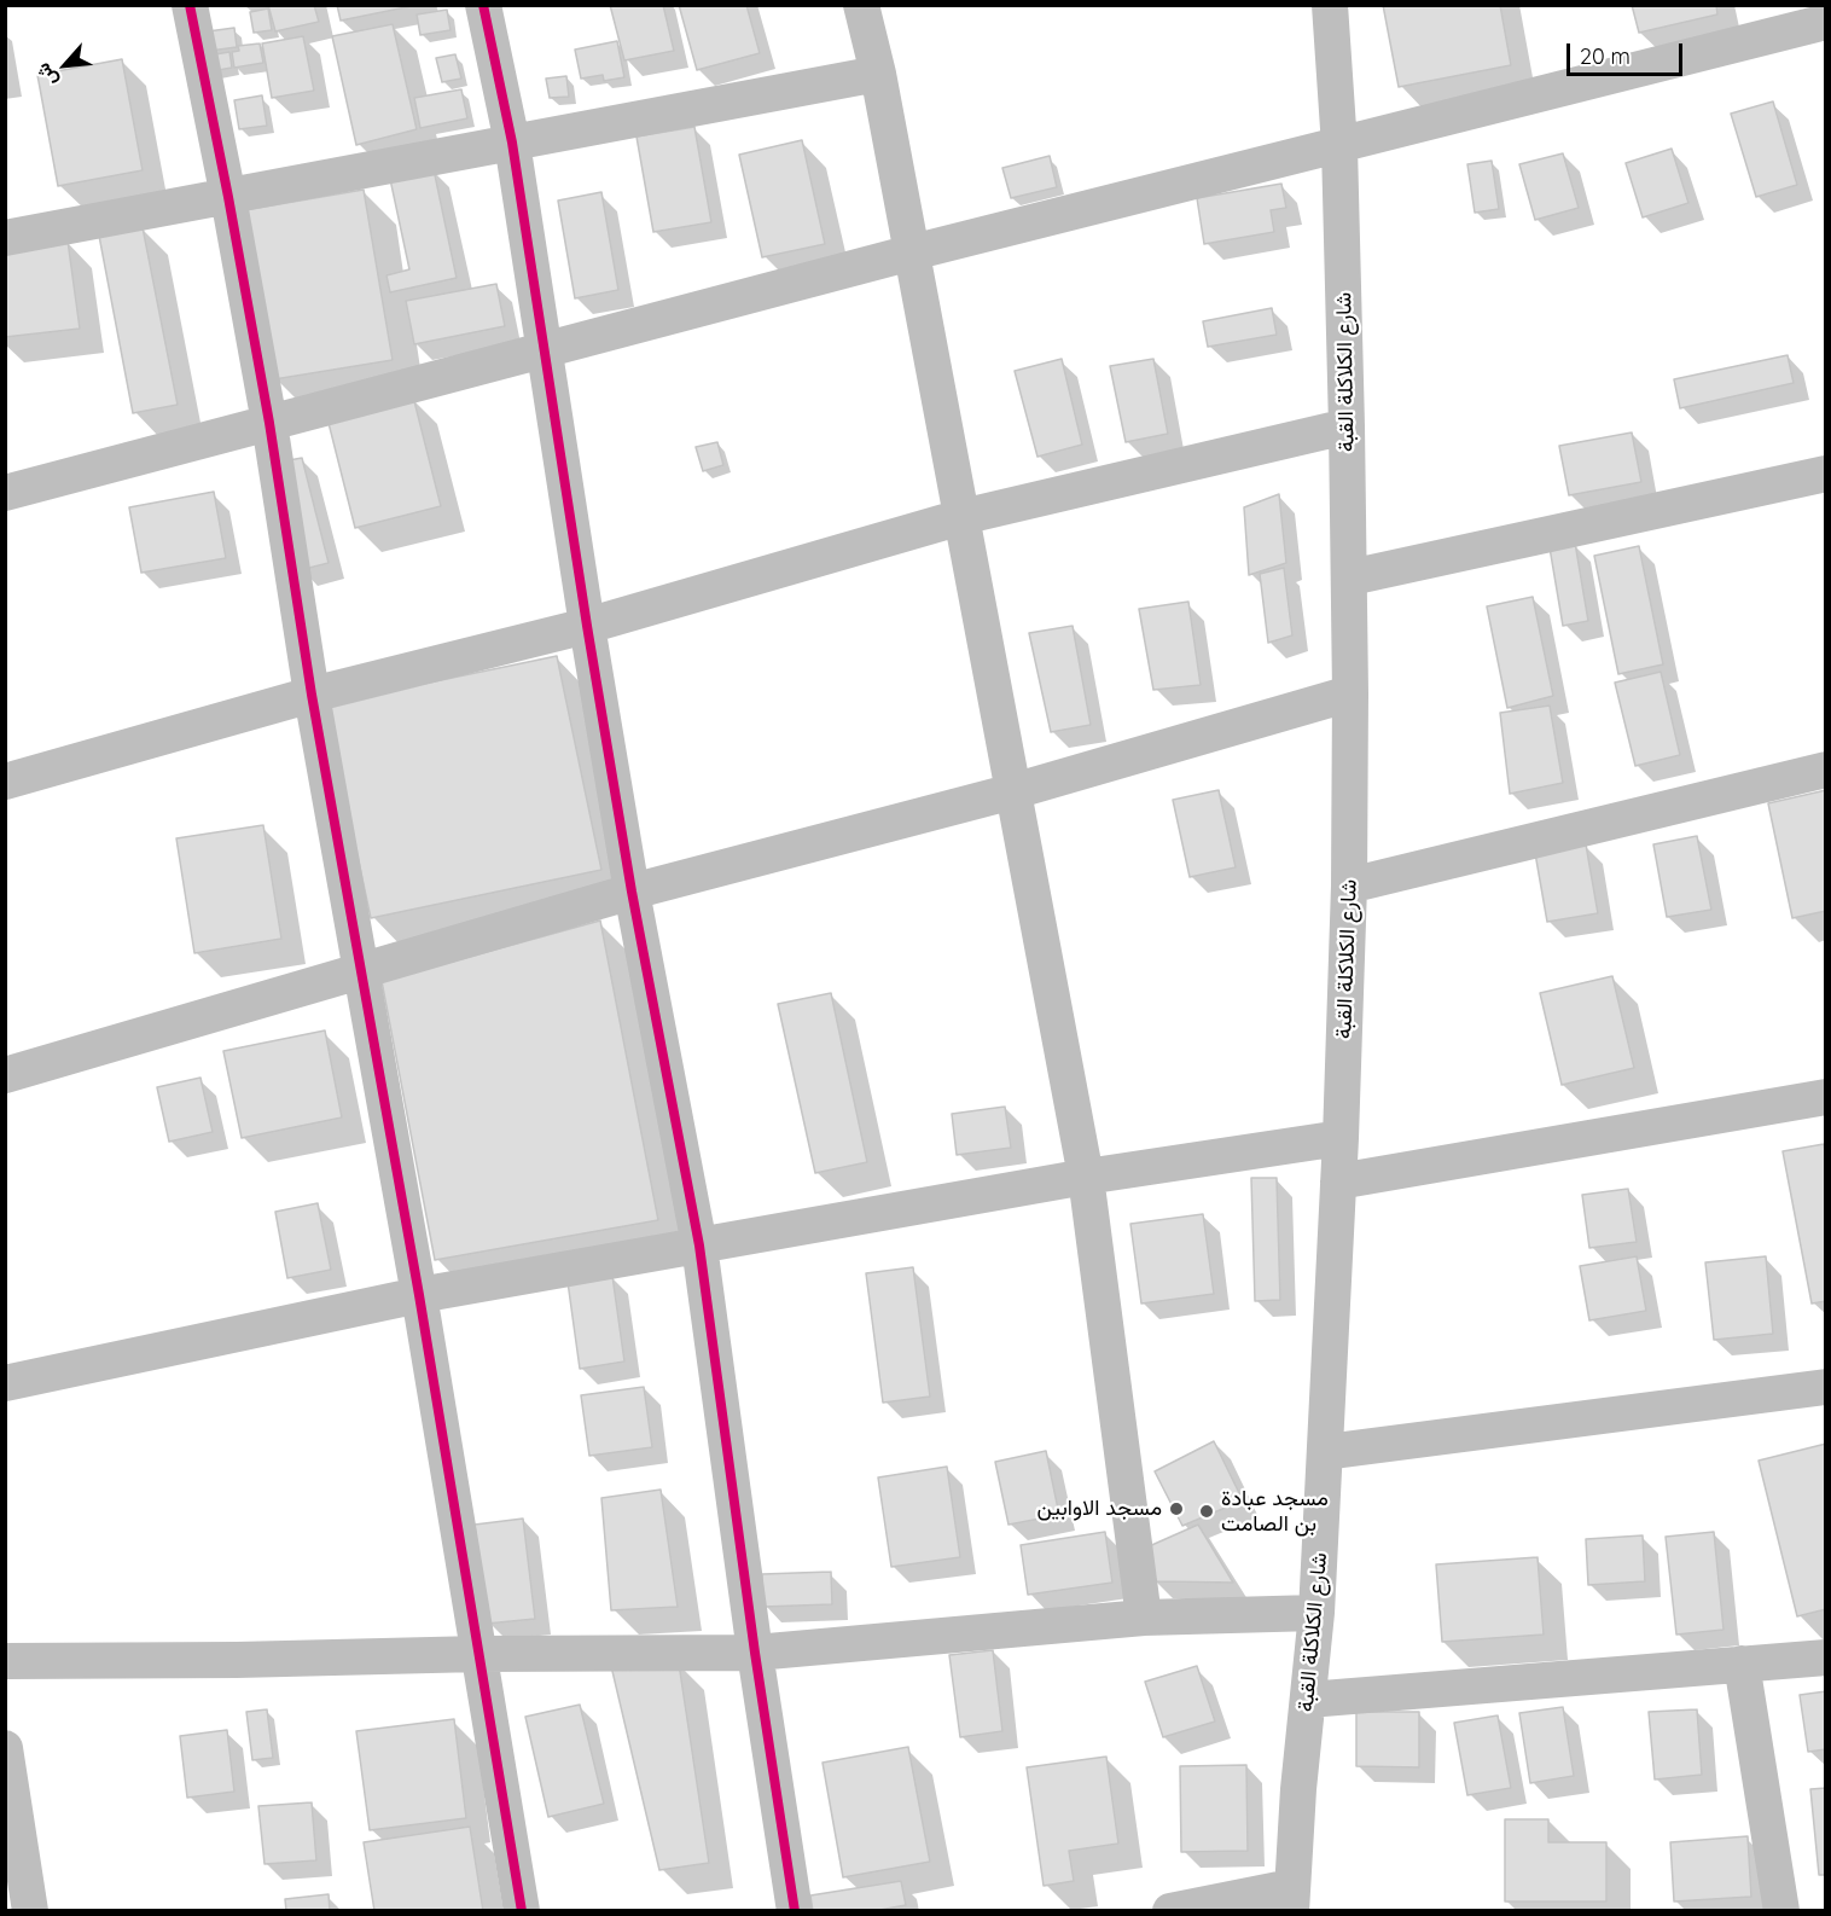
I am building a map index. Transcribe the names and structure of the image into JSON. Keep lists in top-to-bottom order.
{
  "streets": {
    "street": ["شارع الكلاكلة القبة"]
  },
  "places": ["مسجد الاوابين", "مسجد عبادة بن الصامت"],
  "scale_bar": "20 m",
  "north": "bottom left"
}
